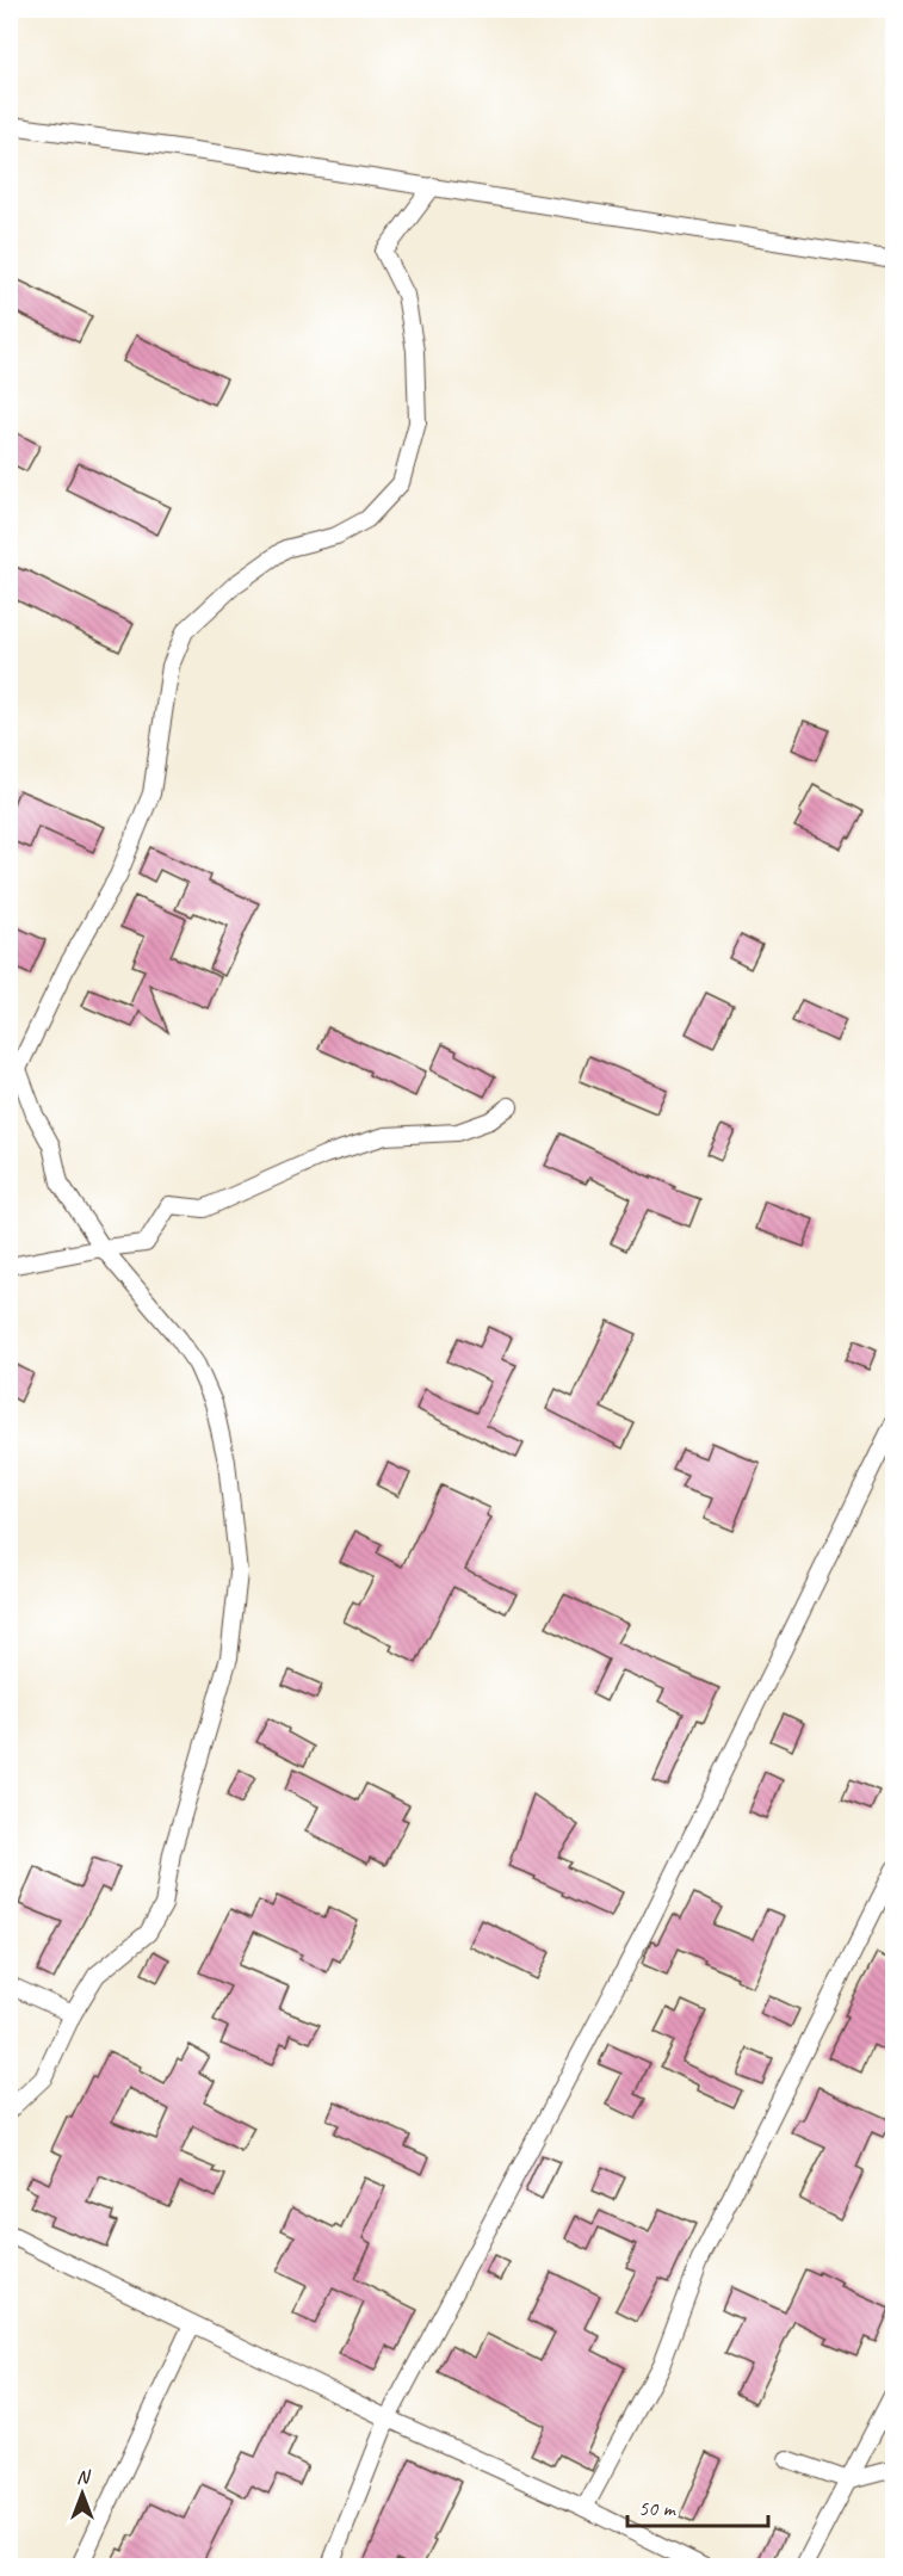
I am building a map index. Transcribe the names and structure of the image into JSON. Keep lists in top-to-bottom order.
{
  "scale_bar": "50 m",
  "north": "top"
}
